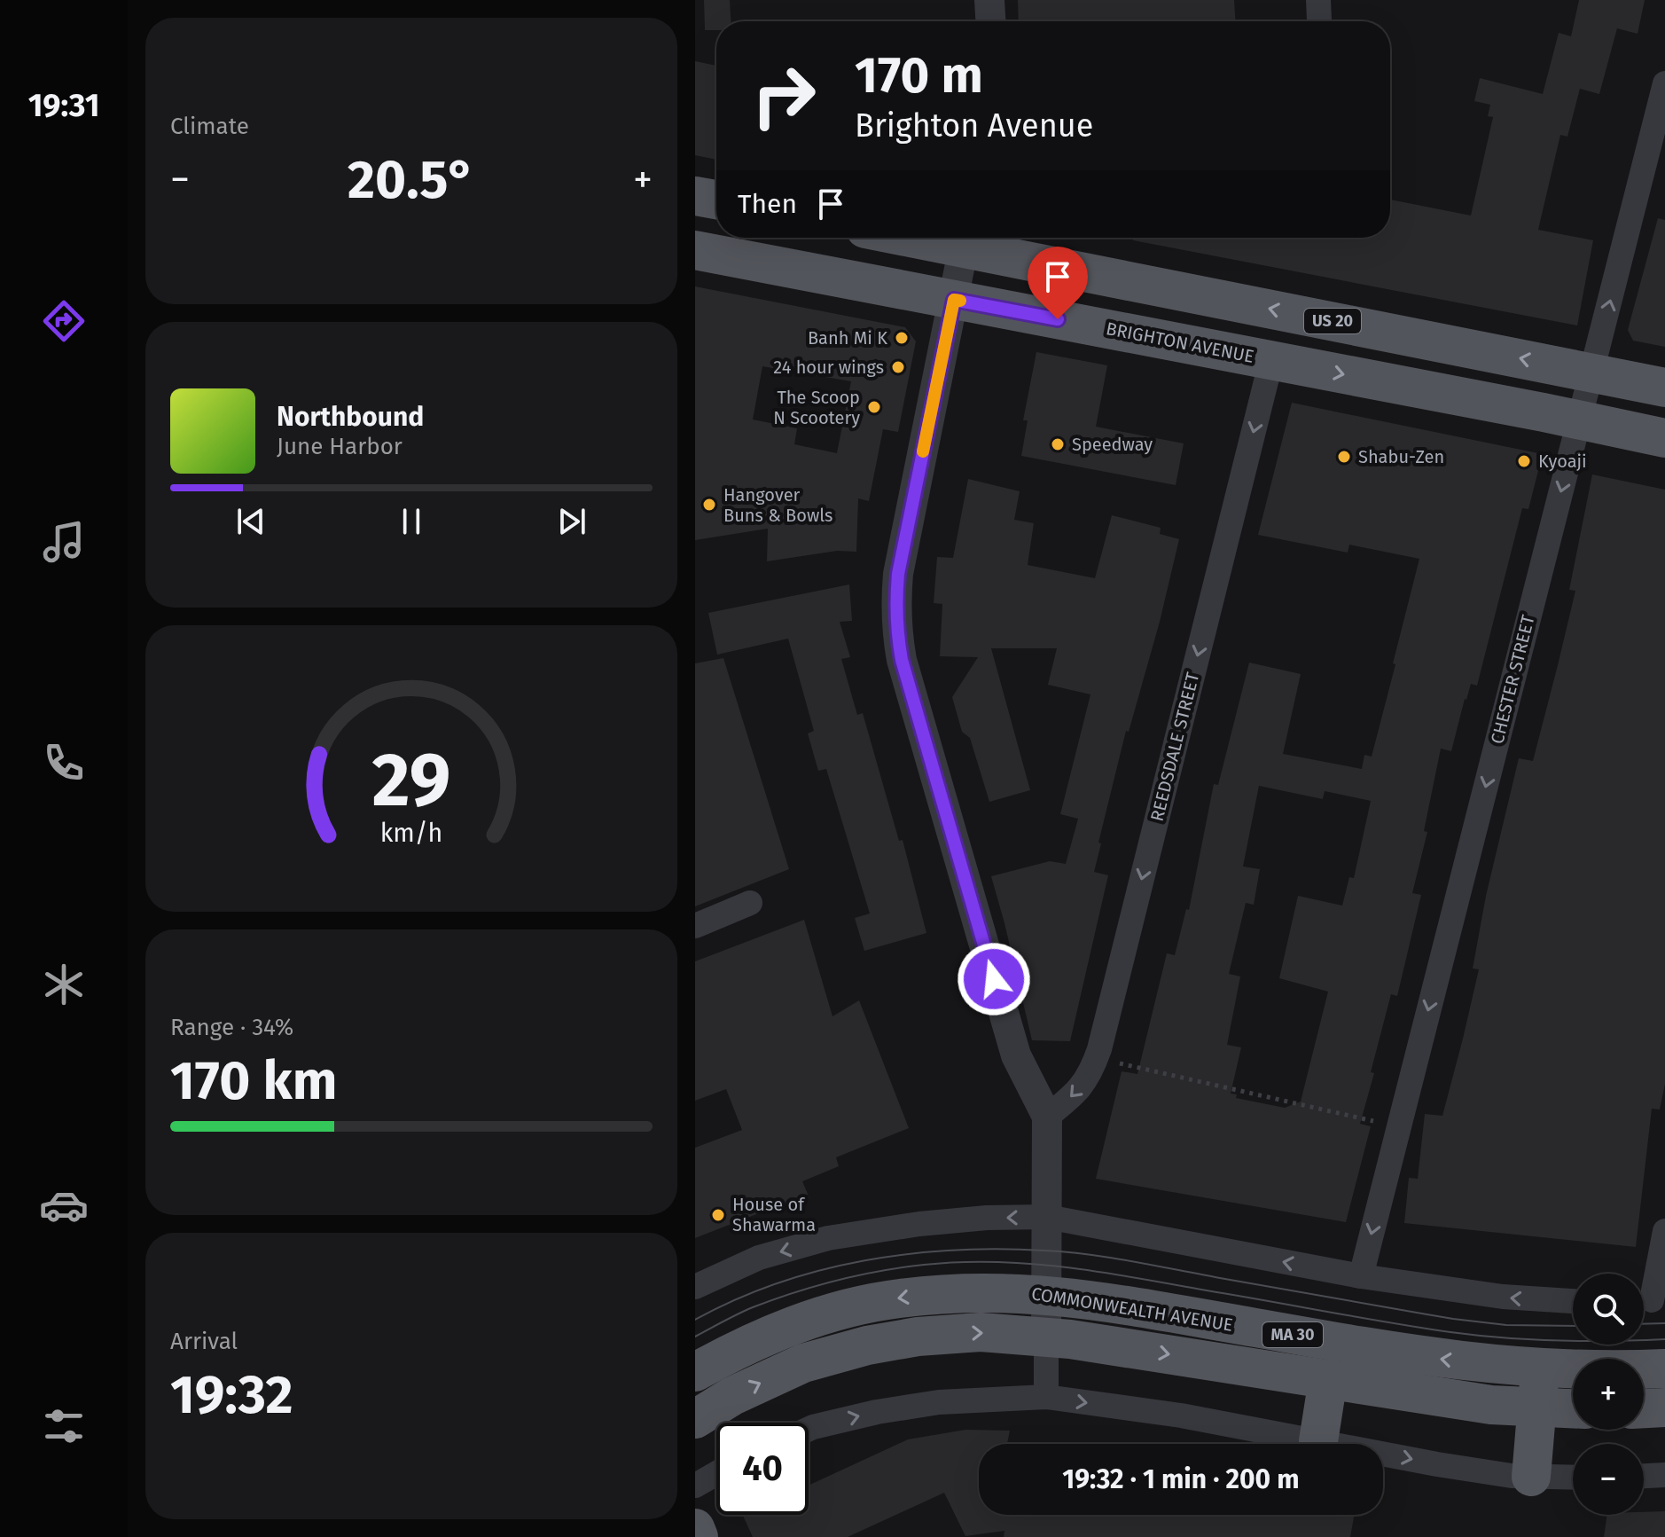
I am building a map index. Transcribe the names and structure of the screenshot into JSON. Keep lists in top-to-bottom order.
{
  "streets": {
    "main road": [
      "US 20",
      "BRIGHTON AVENUE",
      "COMMONWEALTH AVENUE",
      "MA 30"
    ],
    "street": ["CHESTER STREET", "REEDSDALE STREET"]
  },
  "crossings": [
    ["US 20", "CHESTER STREET"],
    ["BRIGHTON AVENUE", "CHESTER STREET"],
    ["BRIGHTON AVENUE", "REEDSDALE STREET"]
  ],
  "one_way": ["REEDSDALE STREET"],
  "places": [
    "Banh Mi K",
    "24 hour wings",
    "The Scoop N Scootery",
    "Speedway",
    "Shabu-Zen",
    "Kyoaji",
    "Hangover Buns & Bowls",
    "House of Shawarma"
  ],
  "page": {
    "tabs": "19:31",
    "tile": [
      "Climate",
      ["Range · 34%", "170 km"],
      ["Arrival", "19:32"]
    ],
    "turn": ["170 m", "Brighton Avenue"],
    "heat": ["−", "20.5°", "+"],
    "then": "Then",
    "song": ["Northbound", "June Harbor"],
    "map_buttons": ["+", "−"],
    "limit": "40",
    "trip": "19:32 · 1 min · 200 m",
    "gauge": ["29", "km/h"]
  }
}
